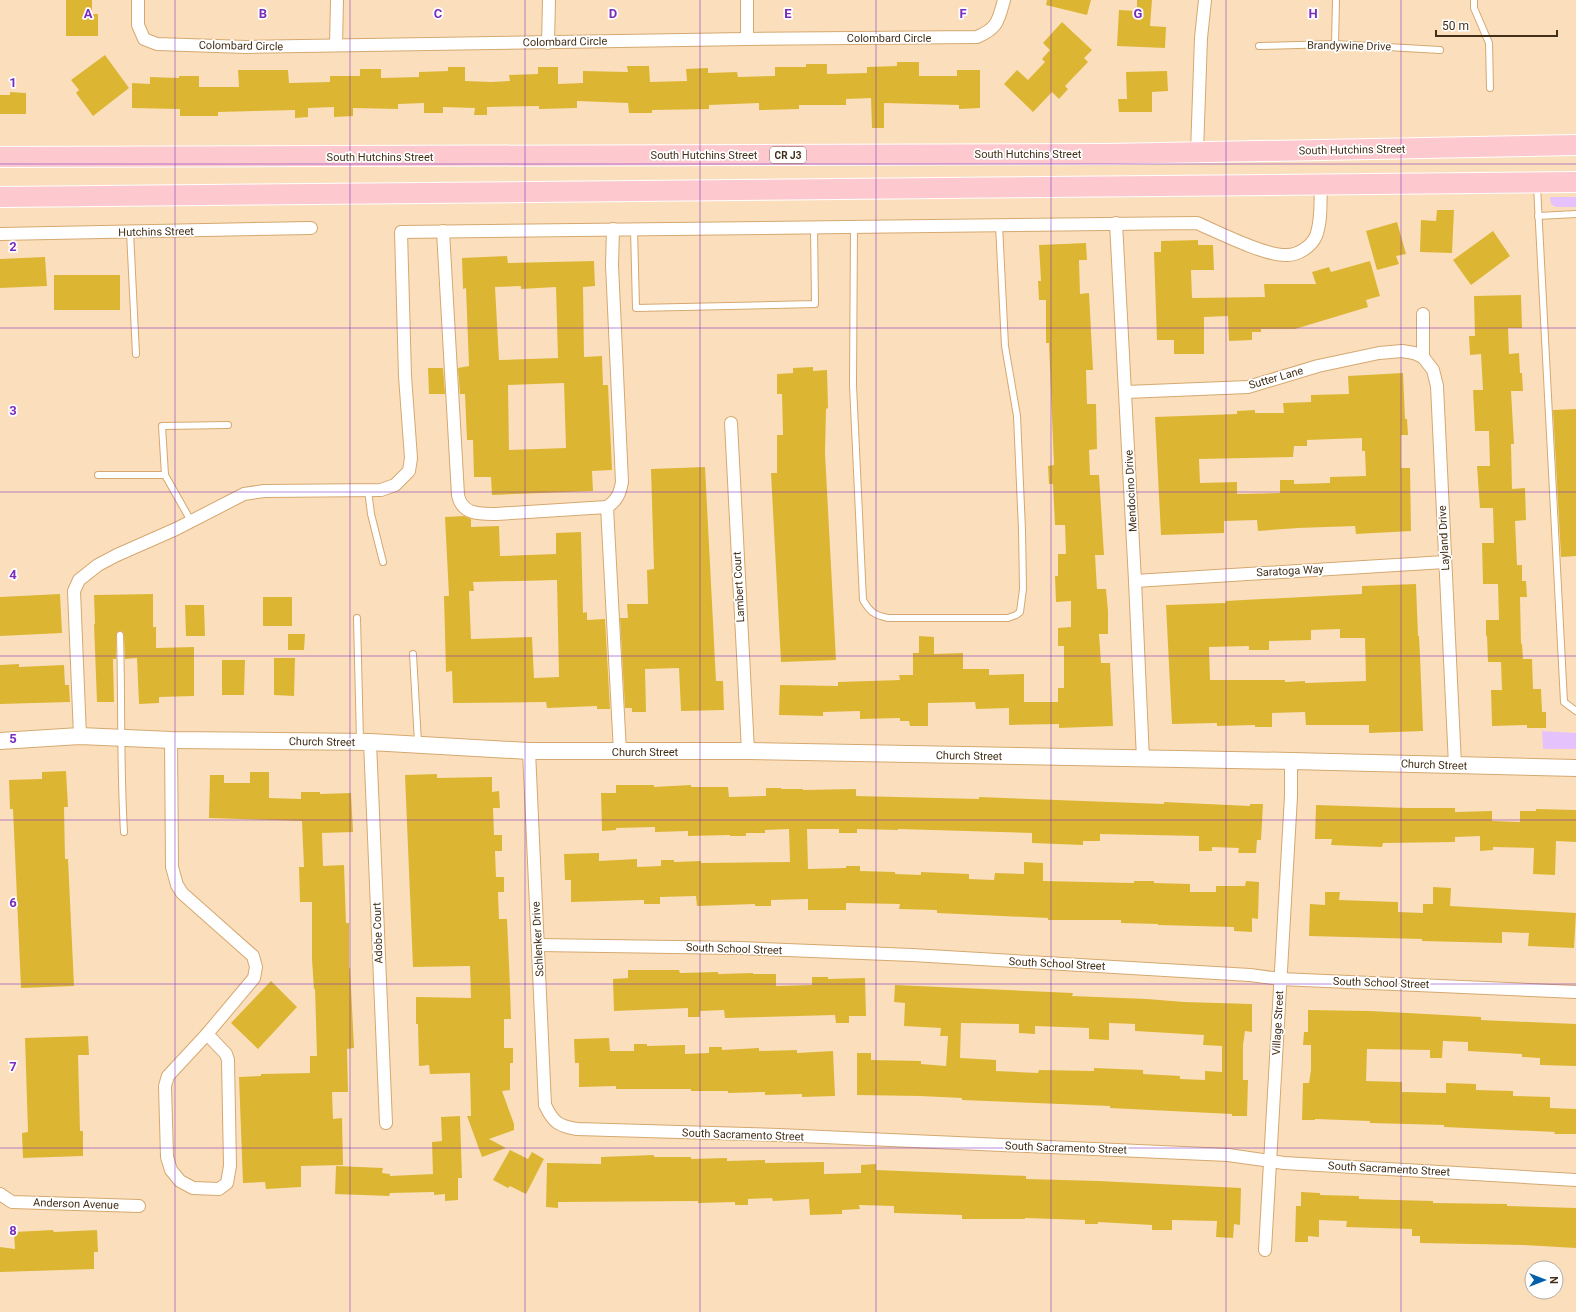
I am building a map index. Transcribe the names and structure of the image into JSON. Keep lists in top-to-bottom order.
{
  "streets": {
    "main road": ["South Hutchins Street", "CR J3"],
    "street": [
      "Colombard Circle",
      "Hutchins Street",
      "Sutter Lane",
      "Mendocino Drive",
      "Layland Drive",
      "Saratoga Way",
      "Lambert Court",
      "Church Street",
      "Adobe Court",
      "Schlenker Drive",
      "South School Street",
      "Village Street",
      "South Sacramento Street",
      "Anderson Avenue"
    ],
    "lane": ["Brandywine Drive"]
  },
  "crossings": [
    ["Sutter Lane", "Mendocino Drive"],
    ["Sutter Lane", "Layland Drive"],
    ["Mendocino Drive", "Saratoga Way"],
    ["Mendocino Drive", "Church Street"],
    ["Layland Drive", "Saratoga Way"],
    ["Layland Drive", "Church Street"],
    ["Lambert Court", "Church Street"],
    ["Church Street", "Adobe Court"],
    ["Church Street", "Schlenker Drive"],
    ["Church Street", "Village Street"],
    ["Schlenker Drive", "South School Street"],
    ["Schlenker Drive", "South Sacramento Street"],
    ["South School Street", "Village Street"],
    ["Village Street", "South Sacramento Street"]
  ],
  "scale_bar": "50 m",
  "north": "right",
  "grid": {
    "columns": [
      "A",
      "B",
      "C",
      "D",
      "E",
      "F",
      "G",
      "H"
    ],
    "rows": [
      "1",
      "2",
      "3",
      "4",
      "5",
      "6",
      "7",
      "8"
    ]
  }
}
